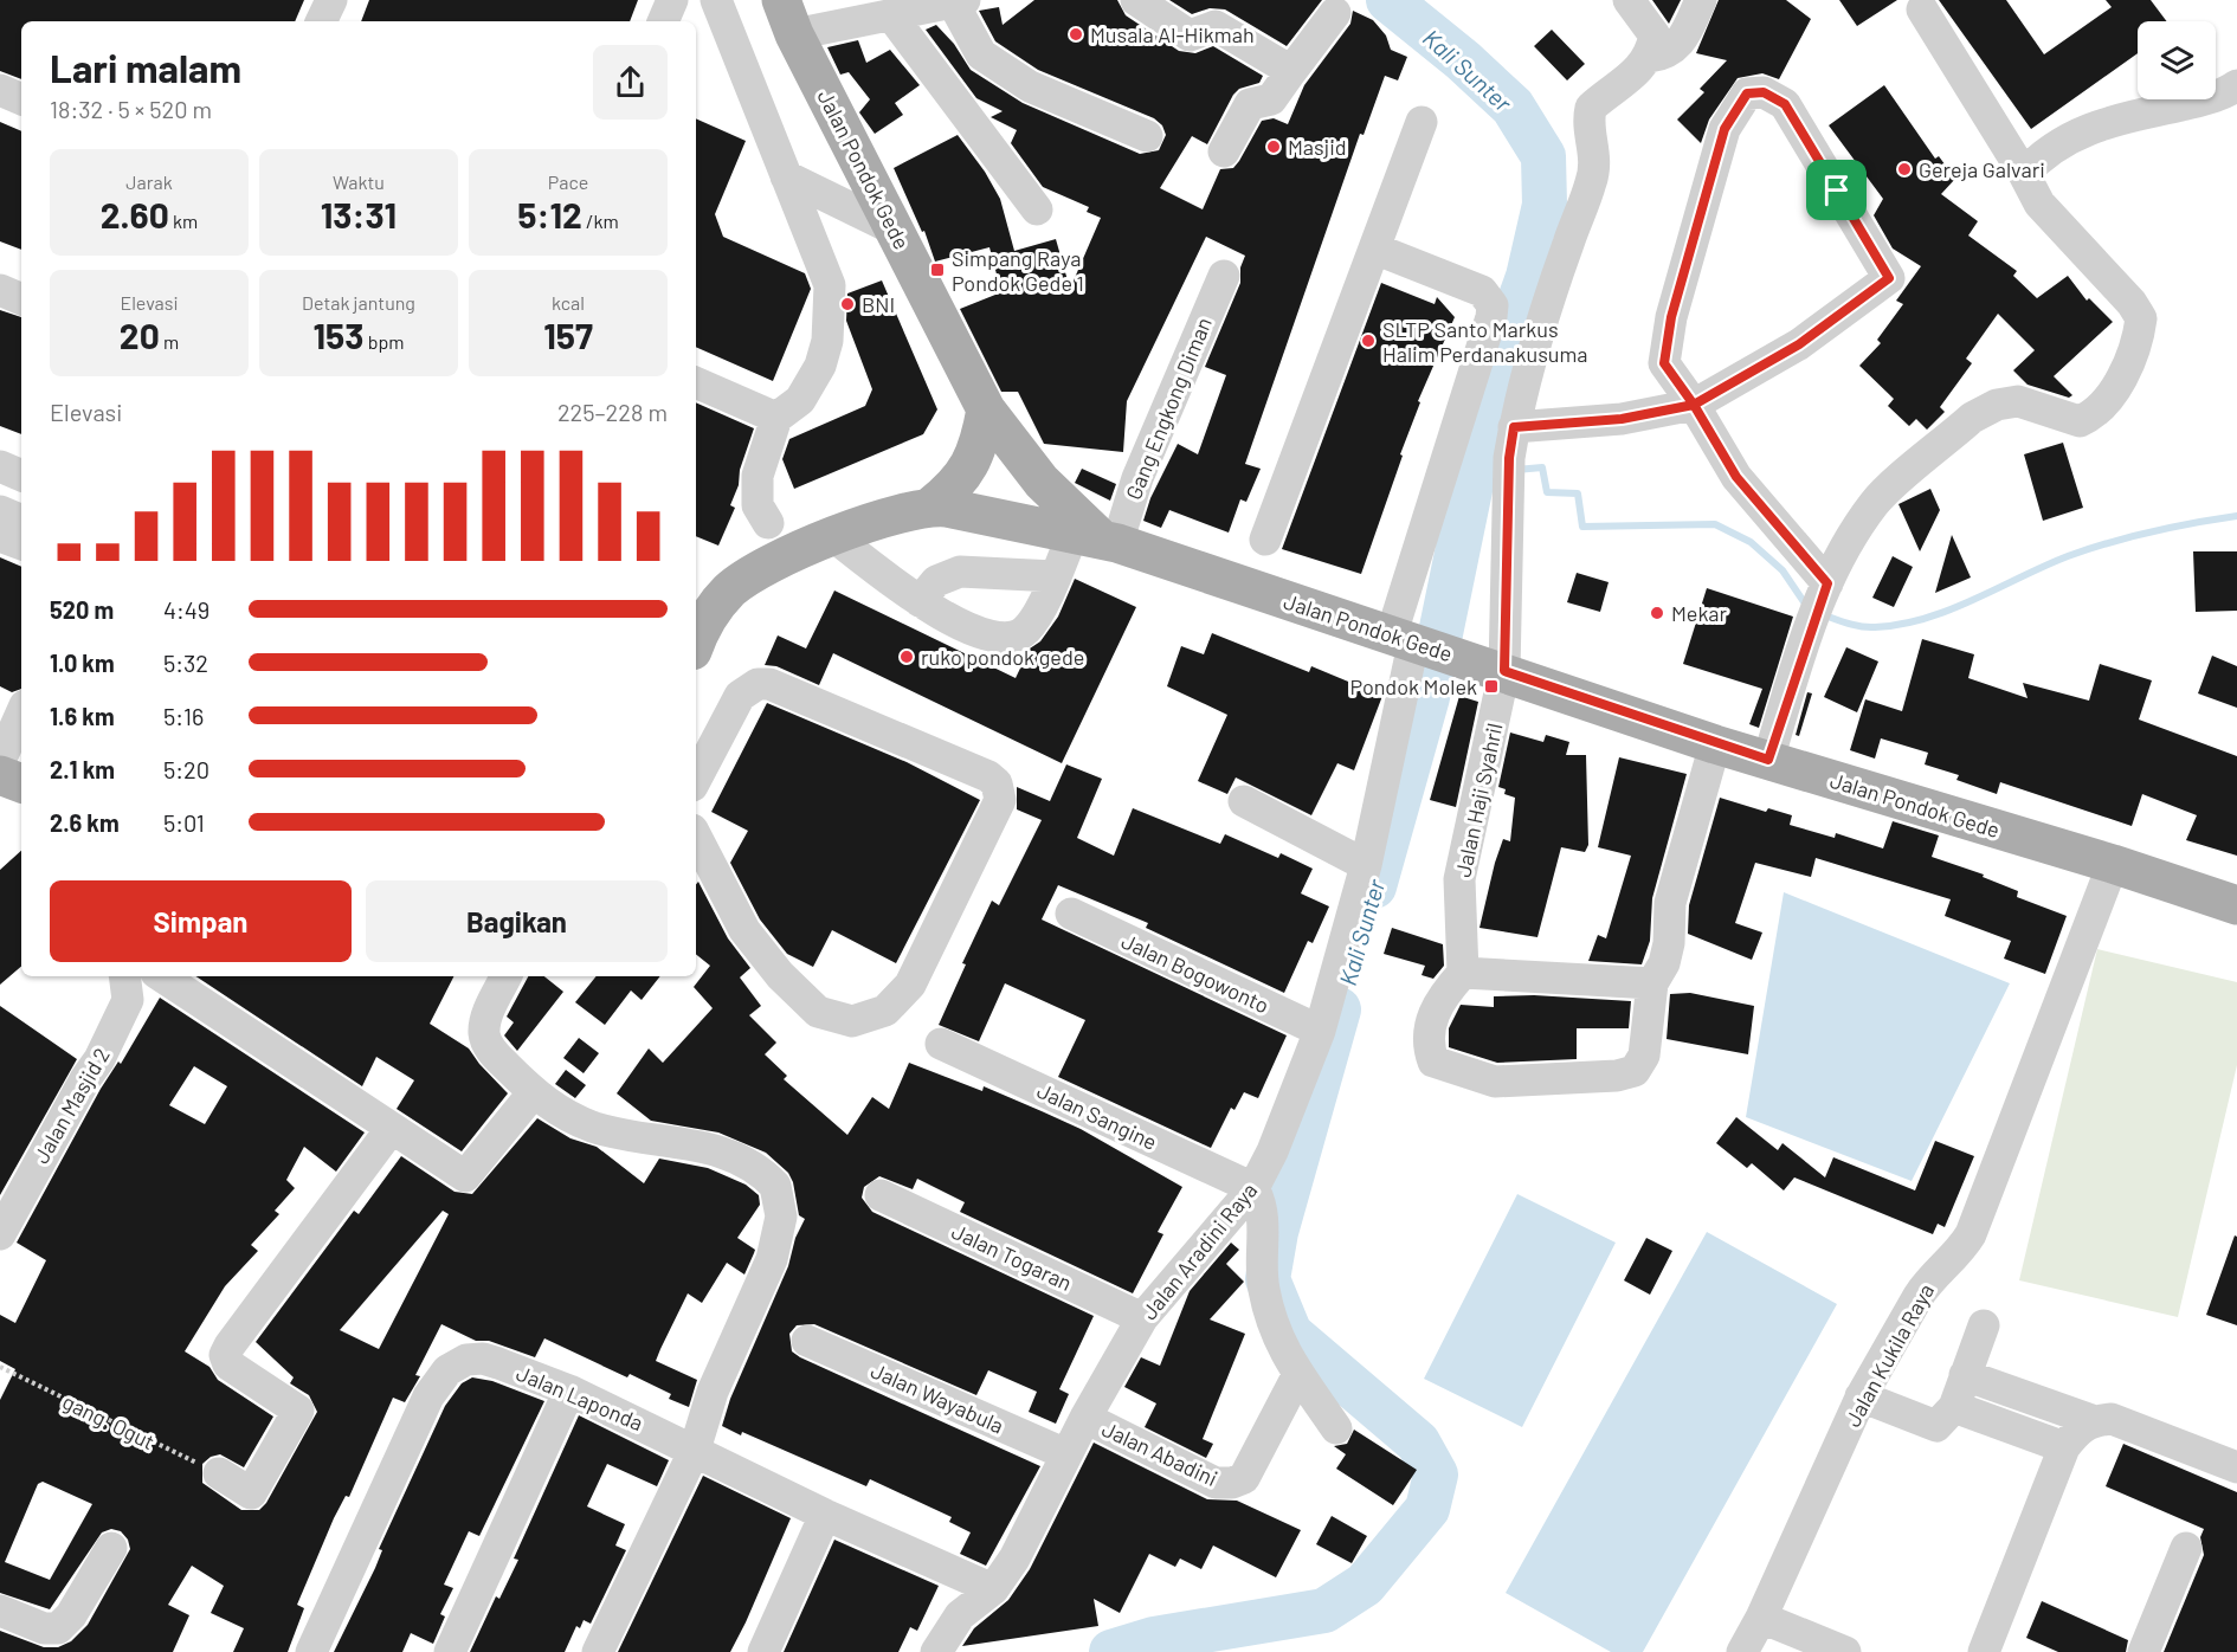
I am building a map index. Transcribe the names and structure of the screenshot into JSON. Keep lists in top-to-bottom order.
{
  "streets": {
    "main road": ["Jalan Pondok Gede"],
    "street": [
      "Gang Engkong Diman",
      "Jalan Haji Syahril",
      "Jalan Bogowonto",
      "Jalan Masjid 2",
      "Jalan Sangine",
      "Jalan Aradini Raya",
      "Jalan Togaran",
      "Jalan Kukila Raya",
      "Jalan Laponda",
      "Jalan Wayabula",
      "Jalan Abadini"
    ],
    "path": ["gang. Ogut"]
  },
  "crossings": [
    ["Jalan Pondok Gede", "Gang Engkong Diman"],
    ["Jalan Pondok Gede", "Jalan Haji Syahril"],
    ["Jalan Pondok Gede", "Jalan Aradini Raya"],
    ["Jalan Pondok Gede", "Jalan Kukila Raya"],
    ["Jalan Bogowonto", "Jalan Aradini Raya"],
    ["Jalan Sangine", "Jalan Aradini Raya"],
    ["Jalan Aradini Raya", "Jalan Togaran"],
    ["Jalan Aradini Raya", "Jalan Laponda"],
    ["Jalan Aradini Raya", "Jalan Wayabula"],
    ["Jalan Aradini Raya", "Jalan Abadini"]
  ],
  "water": ["Kali Sunter"],
  "places": {
    "other": [
      "Musala Al-Hikmah",
      "Masjid",
      "Gereja Galvari",
      "BNI",
      "SLTP Santo Markus Halim Perdanakusuma",
      "Mekar",
      "ruko pondok gede"
    ],
    "transit": ["Simpang Raya Pondok Gede 1", "Pondok Molek"]
  },
  "page": {
    "heading": ["Lari malam", "18:32 · 5 × 520 m"],
    "stats": [
      ["Jarak", "2.60 km"],
      ["Waktu", "13:31"],
      ["Pace", "5:12 /km"],
      ["Elevasi", "20 m"],
      ["Detak jantung", "153 bpm"],
      ["kcal", "157"]
    ],
    "chart": ["Elevasi", "225–228 m"],
    "list": [
      {
        "name": "520 m",
        "note": "4:49"
      },
      {
        "name": "1.0 km",
        "note": "5:32"
      },
      {
        "name": "1.6 km",
        "note": "5:16"
      },
      {
        "name": "2.1 km",
        "note": "5:20"
      },
      {
        "name": "2.6 km",
        "note": "5:01"
      }
    ],
    "buttons": ["Simpan", "Bagikan"]
  }
}
